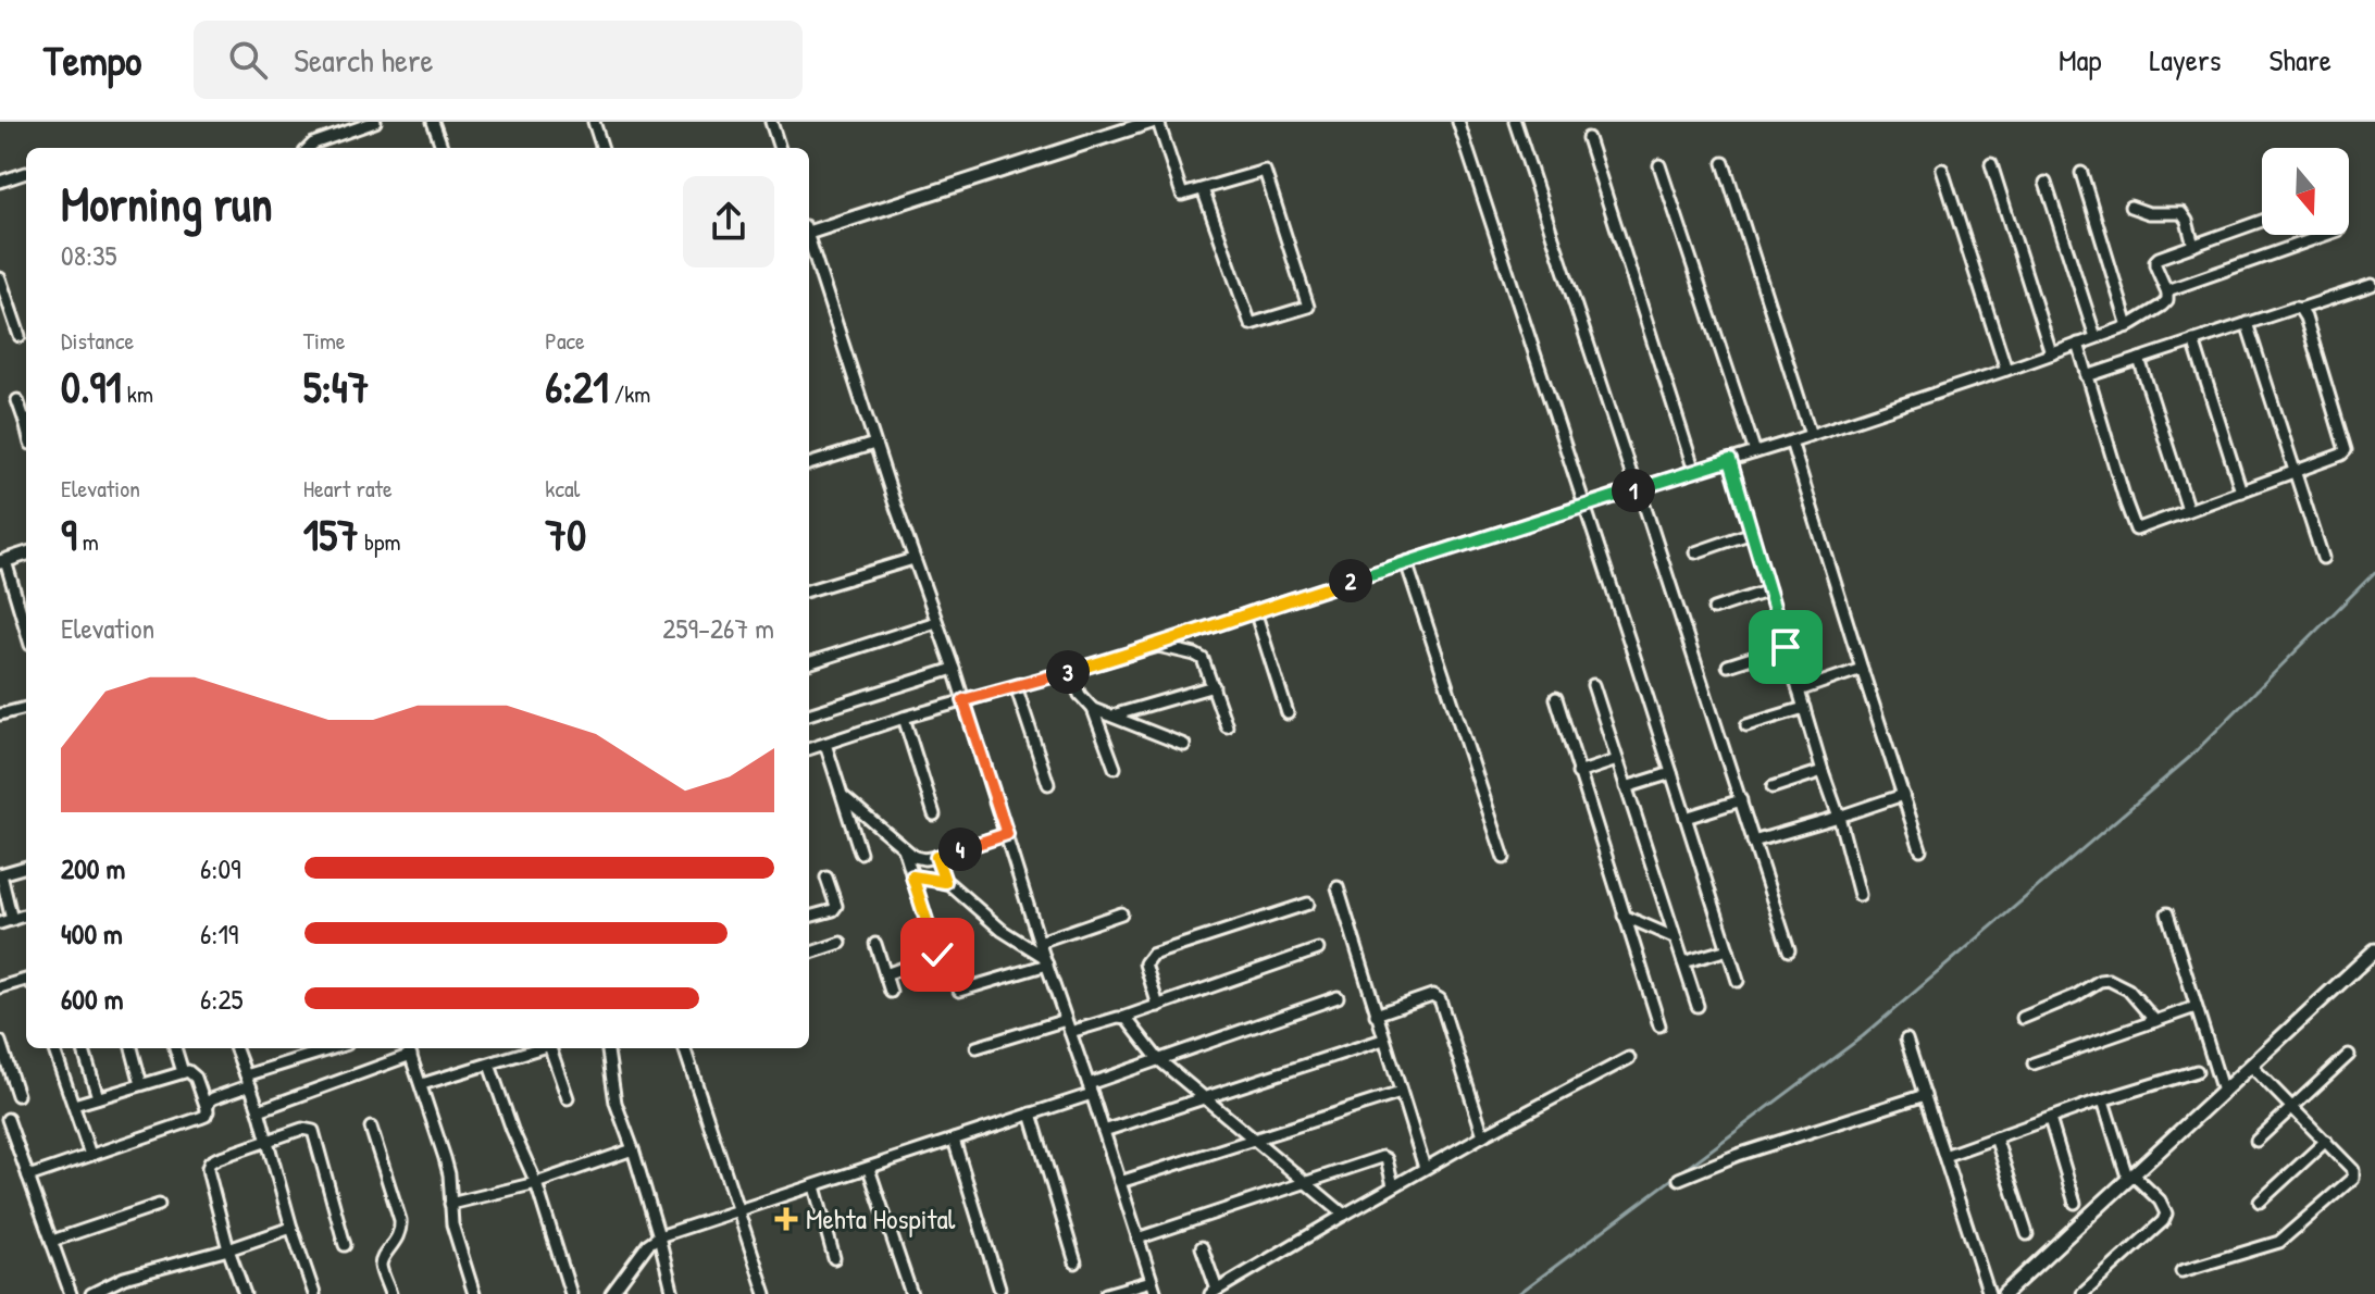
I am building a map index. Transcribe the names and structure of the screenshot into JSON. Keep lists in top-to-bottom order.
{
  "places": {
    "health": ["Mehta Hospital"]
  },
  "north": "bottom",
  "page": {
    "header": "Tempo",
    "search": "Search here",
    "nav": ["Map", "Layers", "Share"],
    "heading": ["Morning run", "08:35"],
    "stats": [
      ["Distance", "0.91 km"],
      ["Time", "5:47"],
      ["Pace", "6:21 /km"],
      ["Elevation", "9 m"],
      ["Heart rate", "157 bpm"],
      ["kcal", "70"]
    ],
    "pins": [
      "1",
      "2",
      "3",
      "4"
    ],
    "chart": ["Elevation", "259–267 m"],
    "list": [
      {
        "name": "200 m",
        "note": "6:09"
      },
      {
        "name": "400 m",
        "note": "6:19"
      },
      {
        "name": "600 m",
        "note": "6:25"
      }
    ]
  }
}
